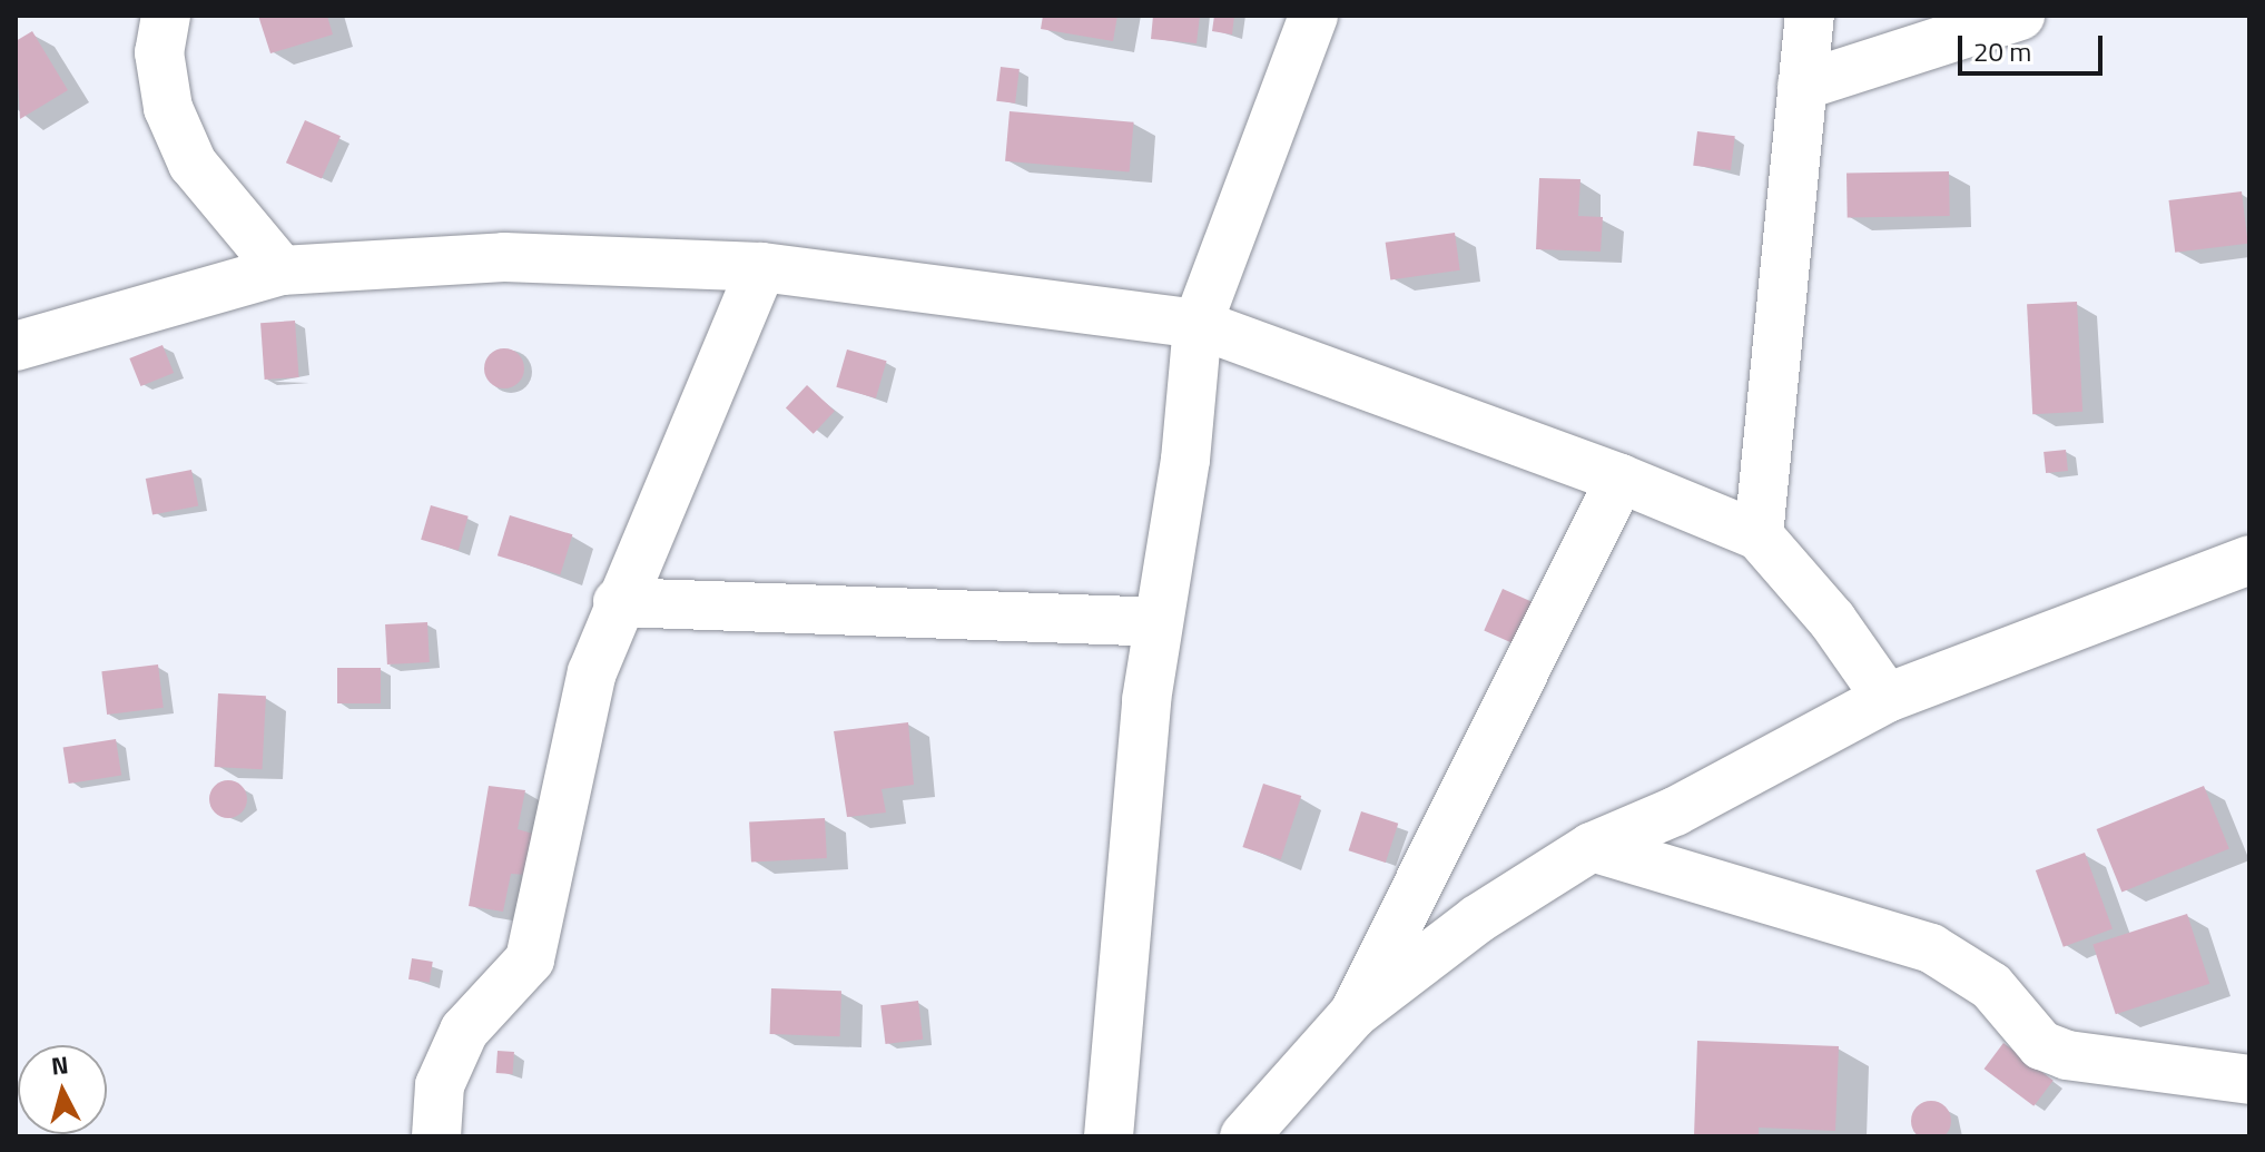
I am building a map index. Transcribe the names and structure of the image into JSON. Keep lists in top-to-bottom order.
{
  "scale_bar": "20 m",
  "north": "top"
}
